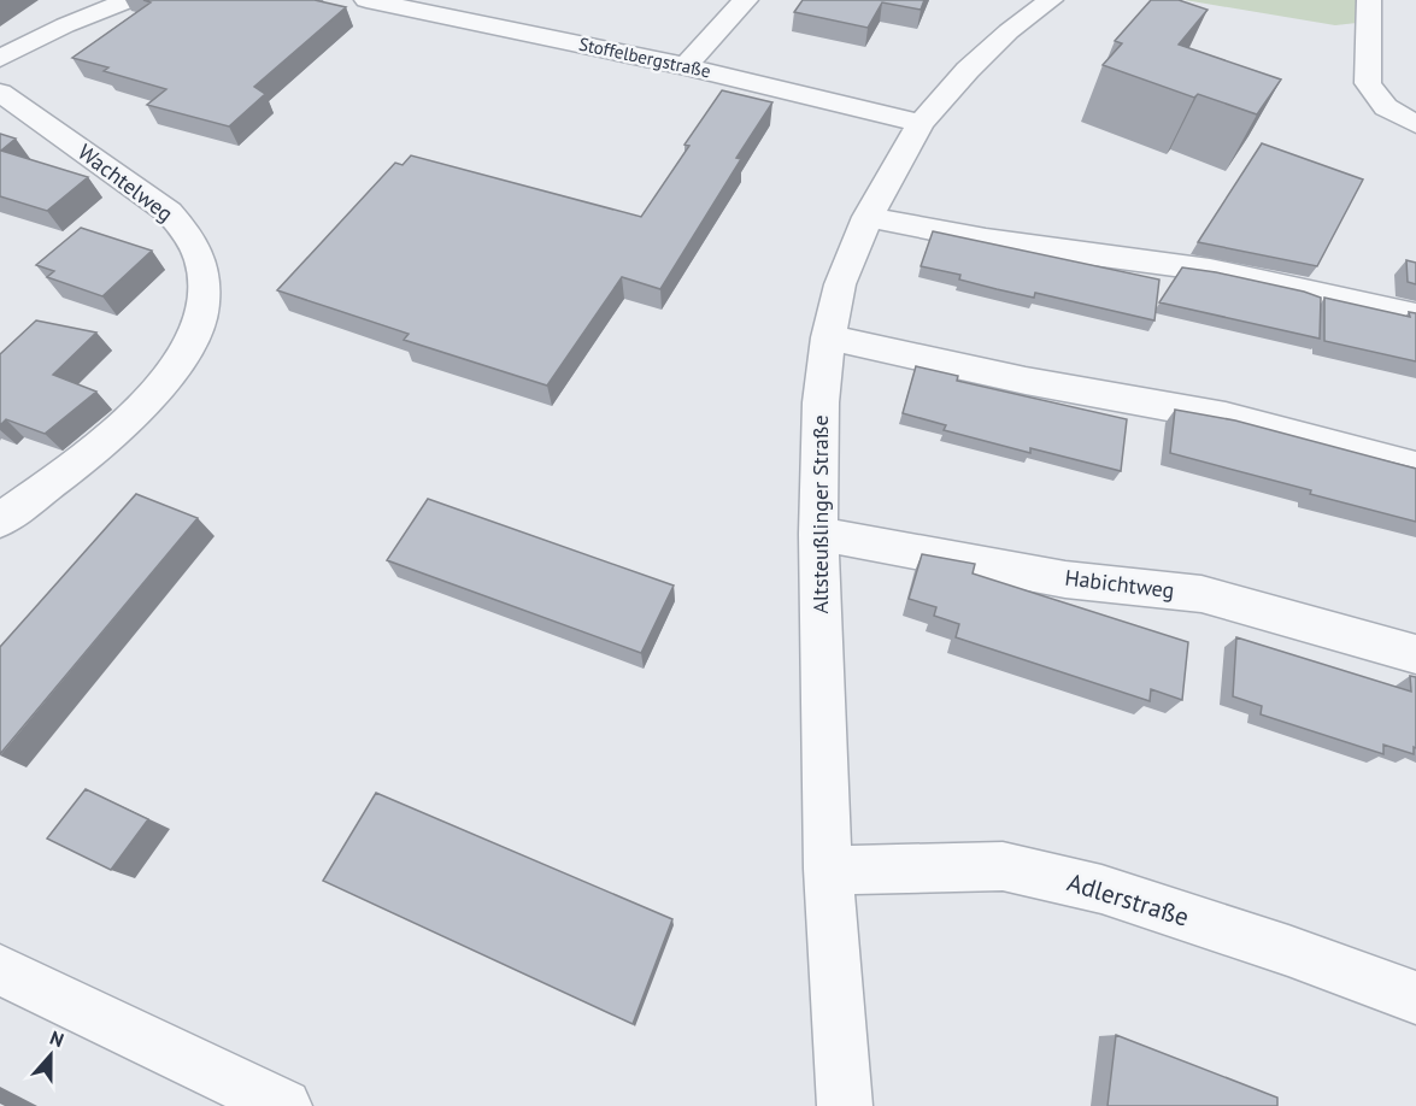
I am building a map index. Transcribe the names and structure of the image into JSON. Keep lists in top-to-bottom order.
{
  "streets": {
    "street": [
      "Stoffelbergstraße",
      "Wachtelweg",
      "Altsteußlinger Straße",
      "Habichtweg",
      "Adlerstraße"
    ]
  },
  "crossings": [
    ["Stoffelbergstraße", "Altsteußlinger Straße"],
    ["Altsteußlinger Straße", "Habichtweg"],
    ["Altsteußlinger Straße", "Adlerstraße"]
  ],
  "north": "top"
}
